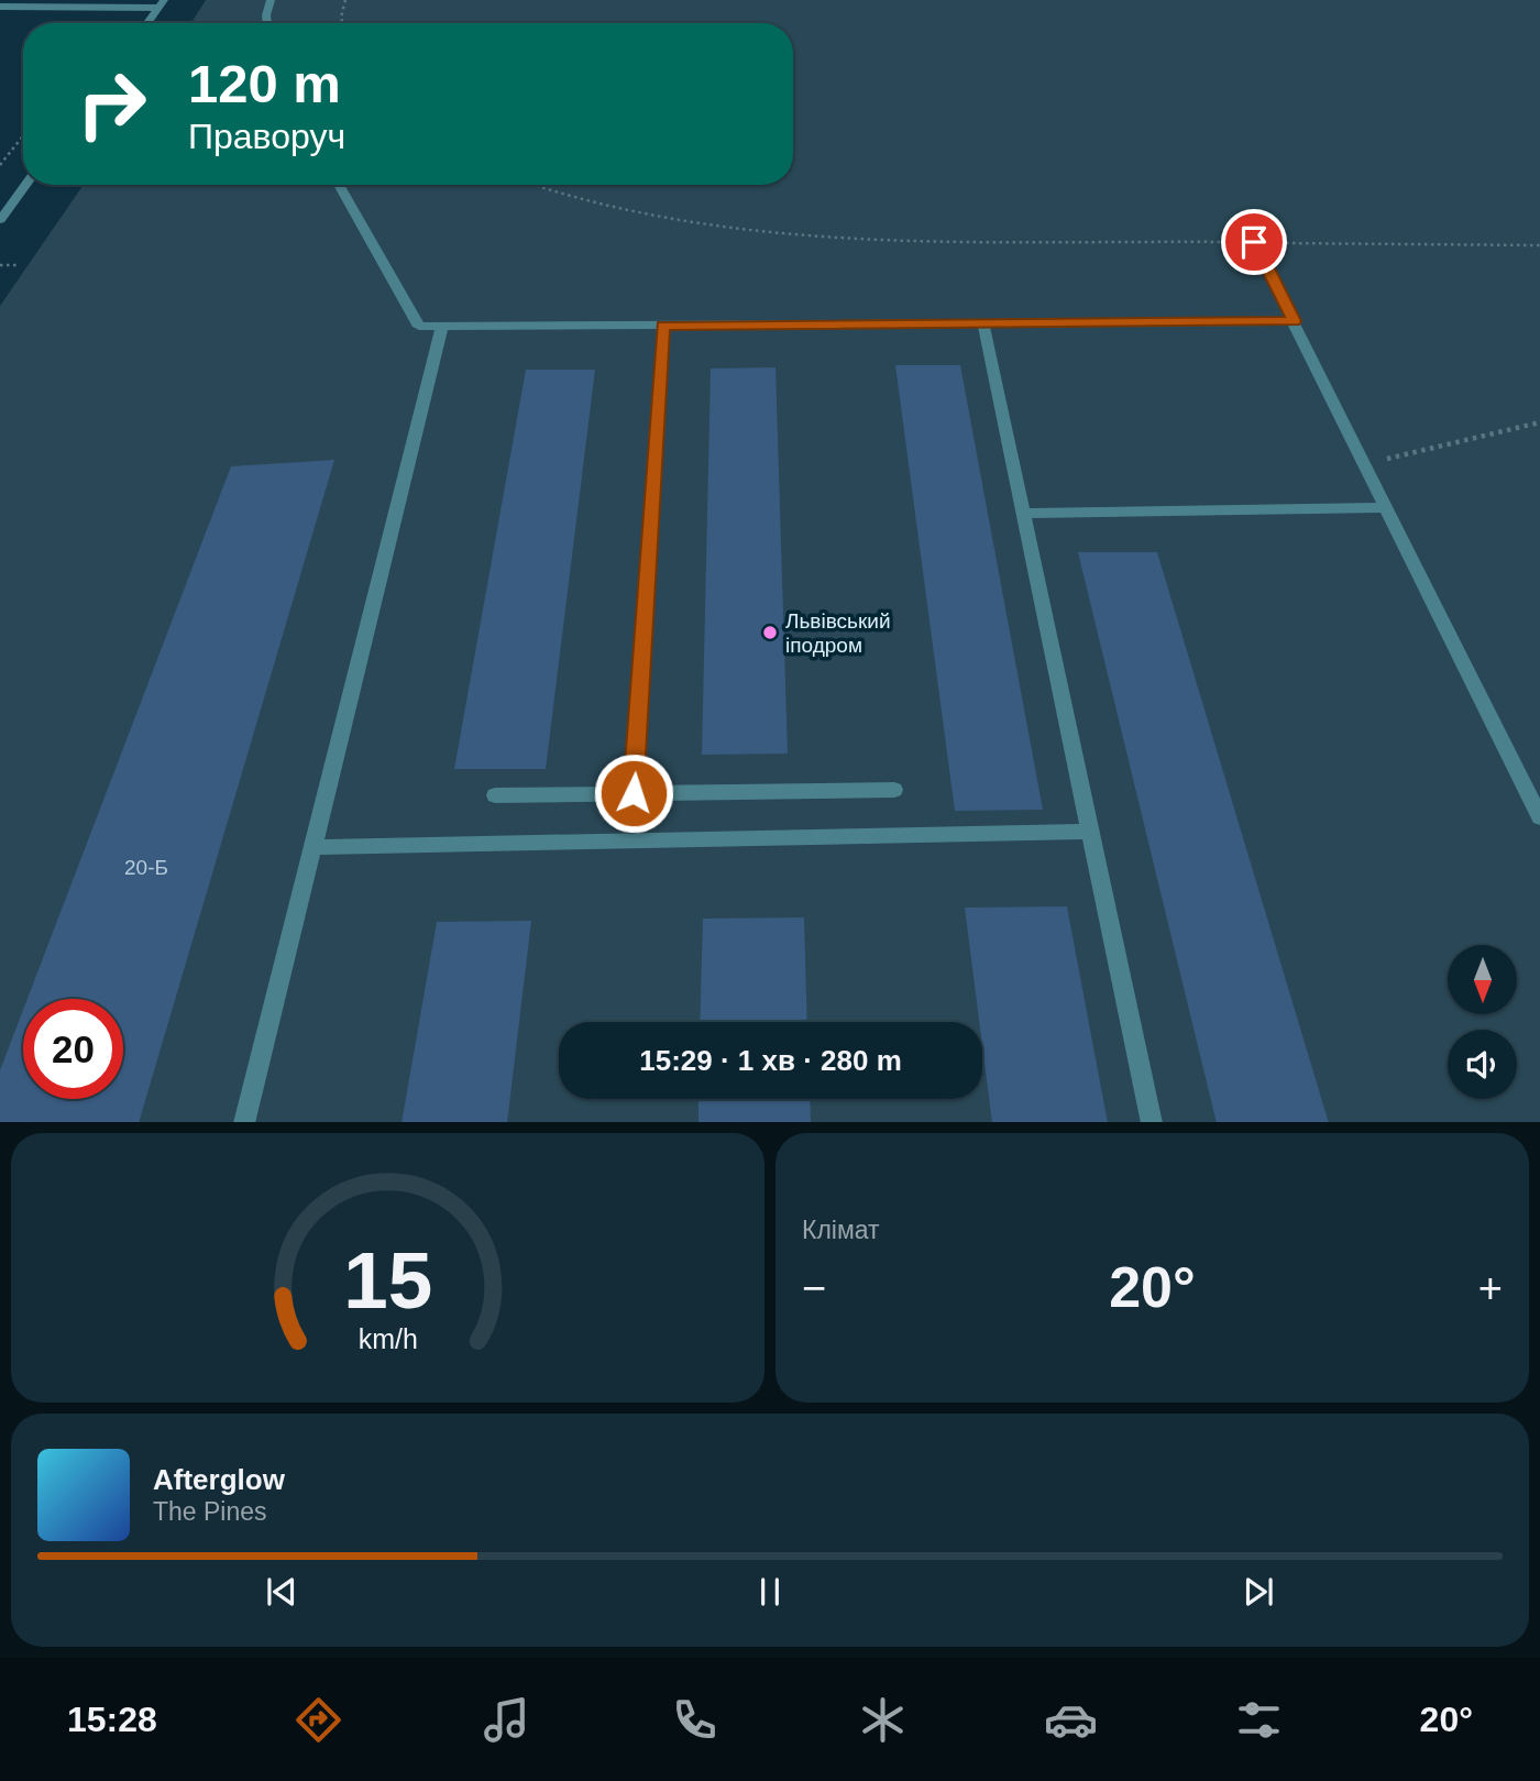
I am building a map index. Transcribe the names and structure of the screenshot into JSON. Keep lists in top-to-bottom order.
{
  "places": ["Львівський іподром"],
  "house_numbers": ["20-Б"],
  "north": "bottom",
  "page": {
    "turn": ["120 m", "Праворуч"],
    "limit": "20",
    "trip": "15:29 · 1 хв · 280 m",
    "tile": "Клімат",
    "heat": ["−", "20°", "+"],
    "song": ["Afterglow", "The Pines"],
    "tabs": ["15:28", "20°"],
    "gauge": ["15", "km/h"]
  }
}
